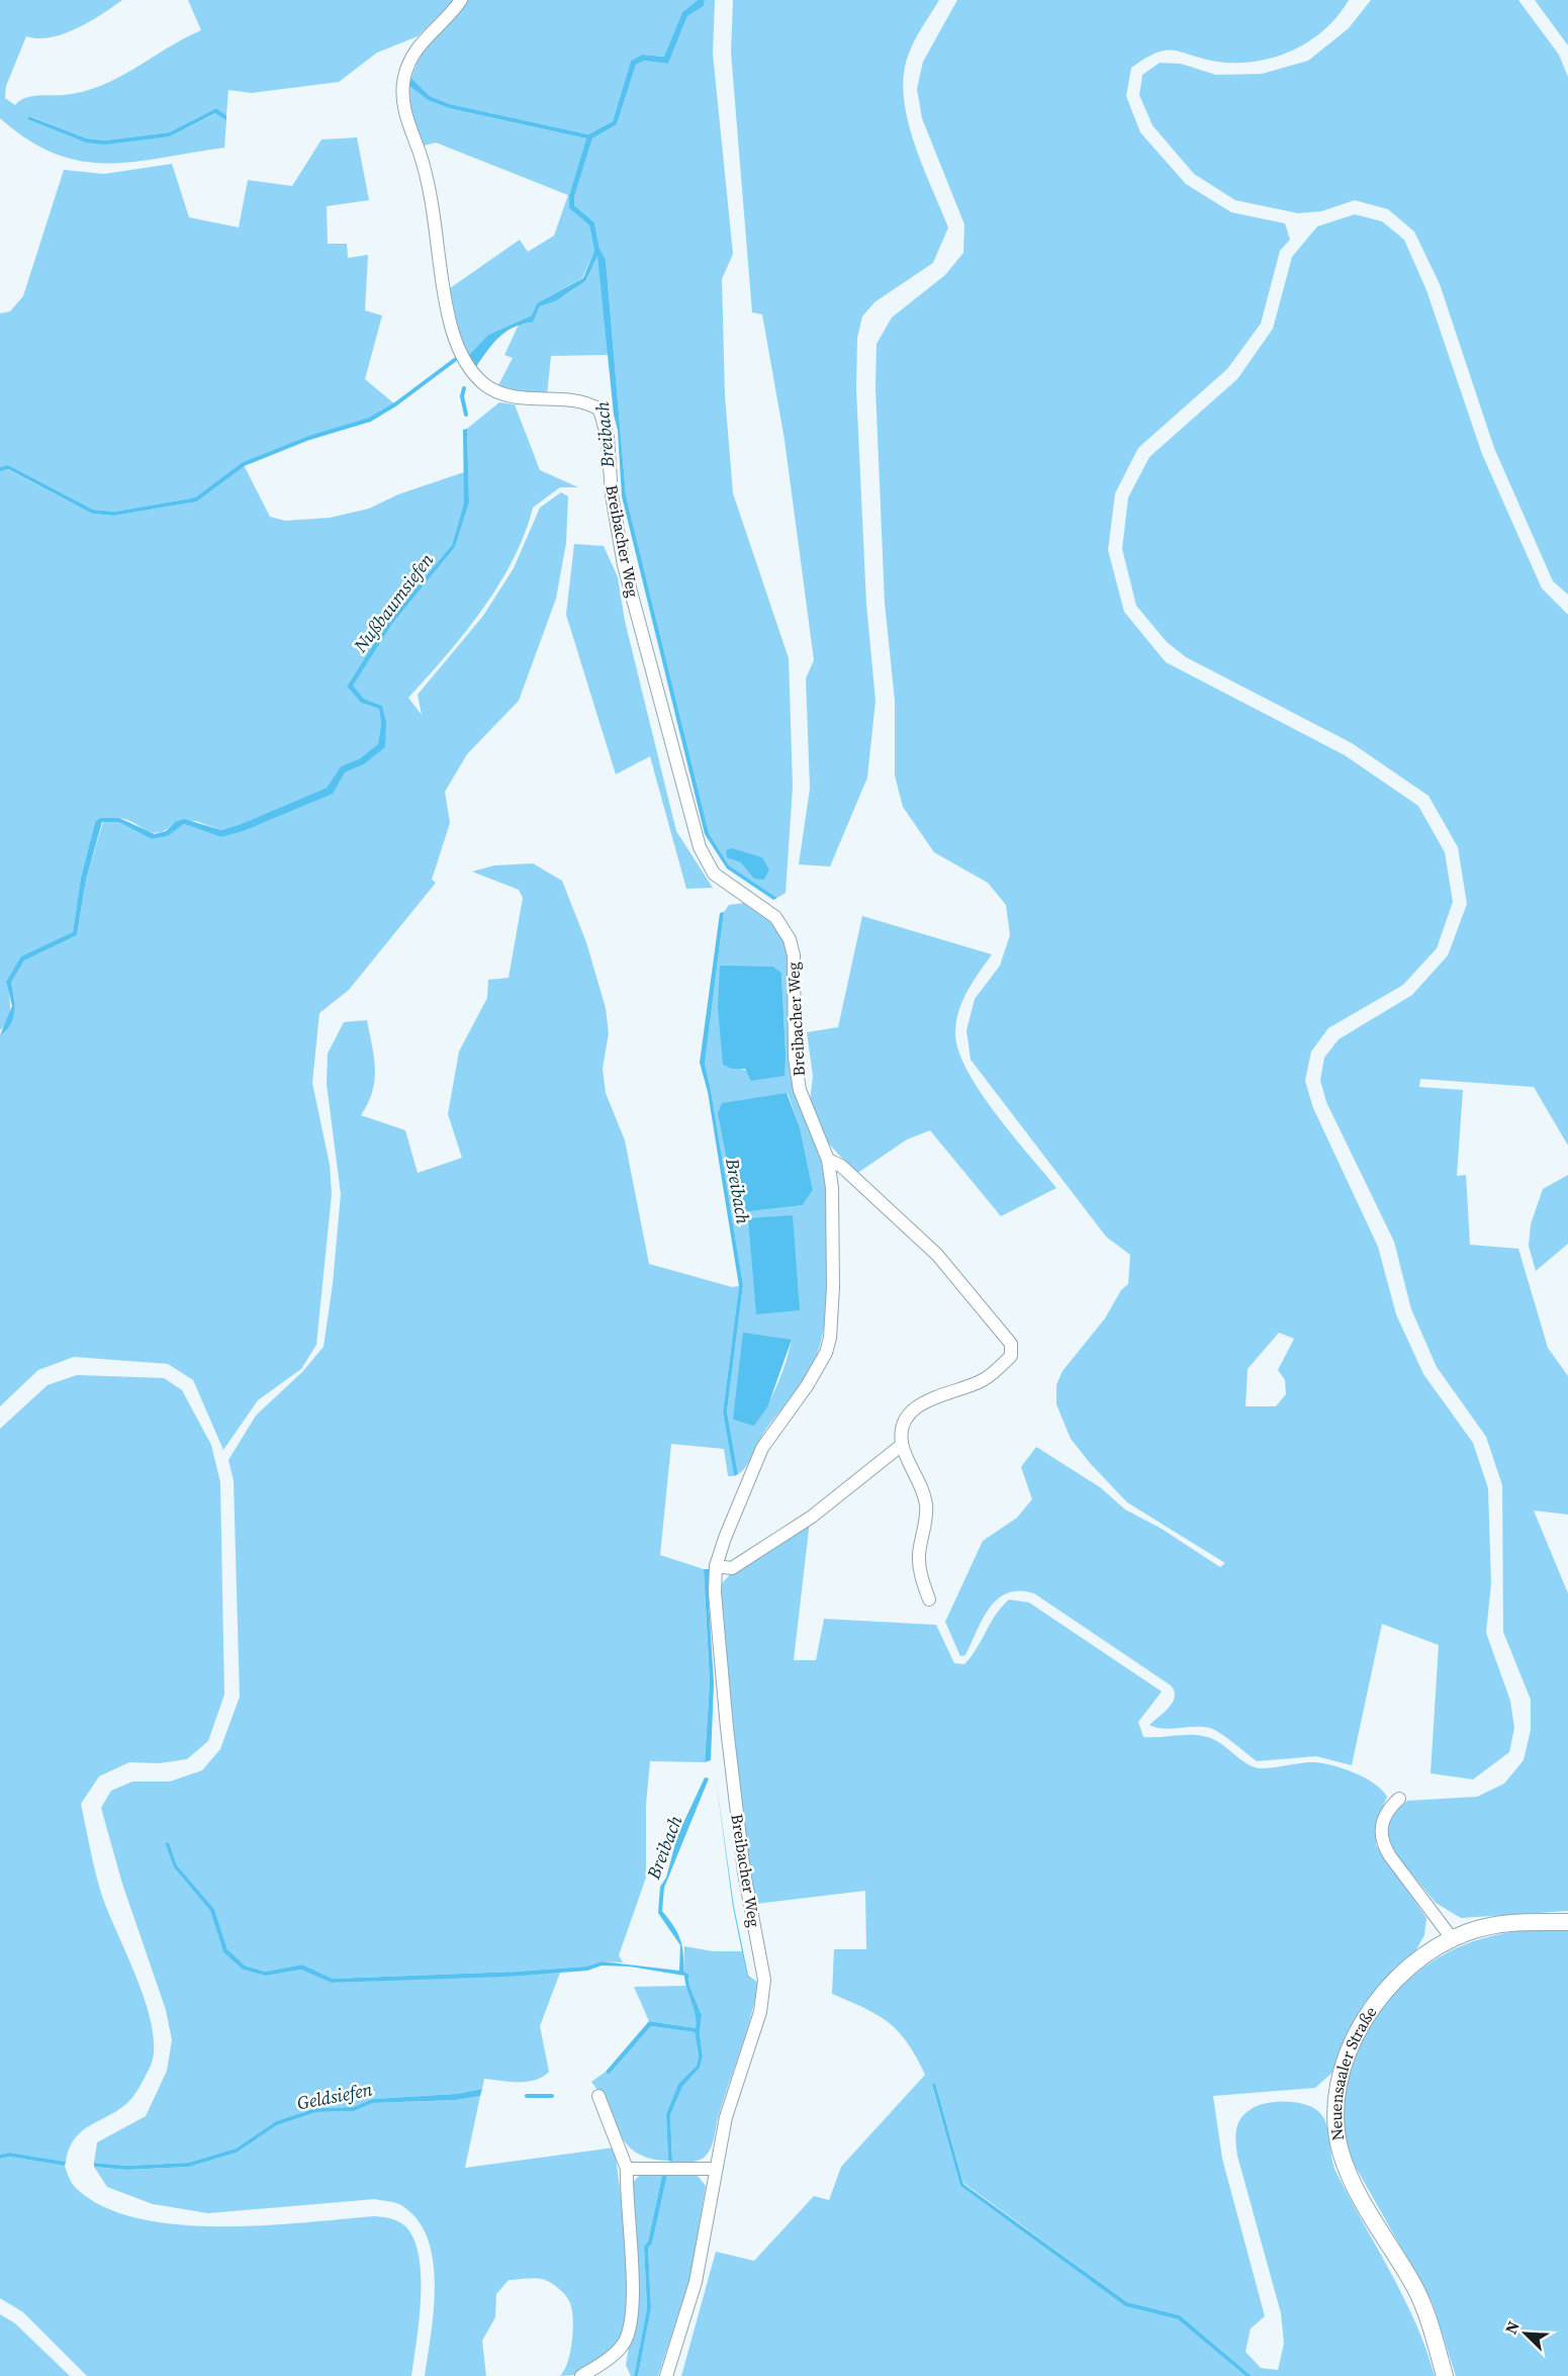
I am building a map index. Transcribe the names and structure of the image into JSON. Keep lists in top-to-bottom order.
{
  "streets": {
    "street": ["Breibacher Weg", "Neuensaaler Straße"]
  },
  "water": ["Breibach", "Nußbaumsiefen", "Geldsiefen"],
  "north": "top left"
}
